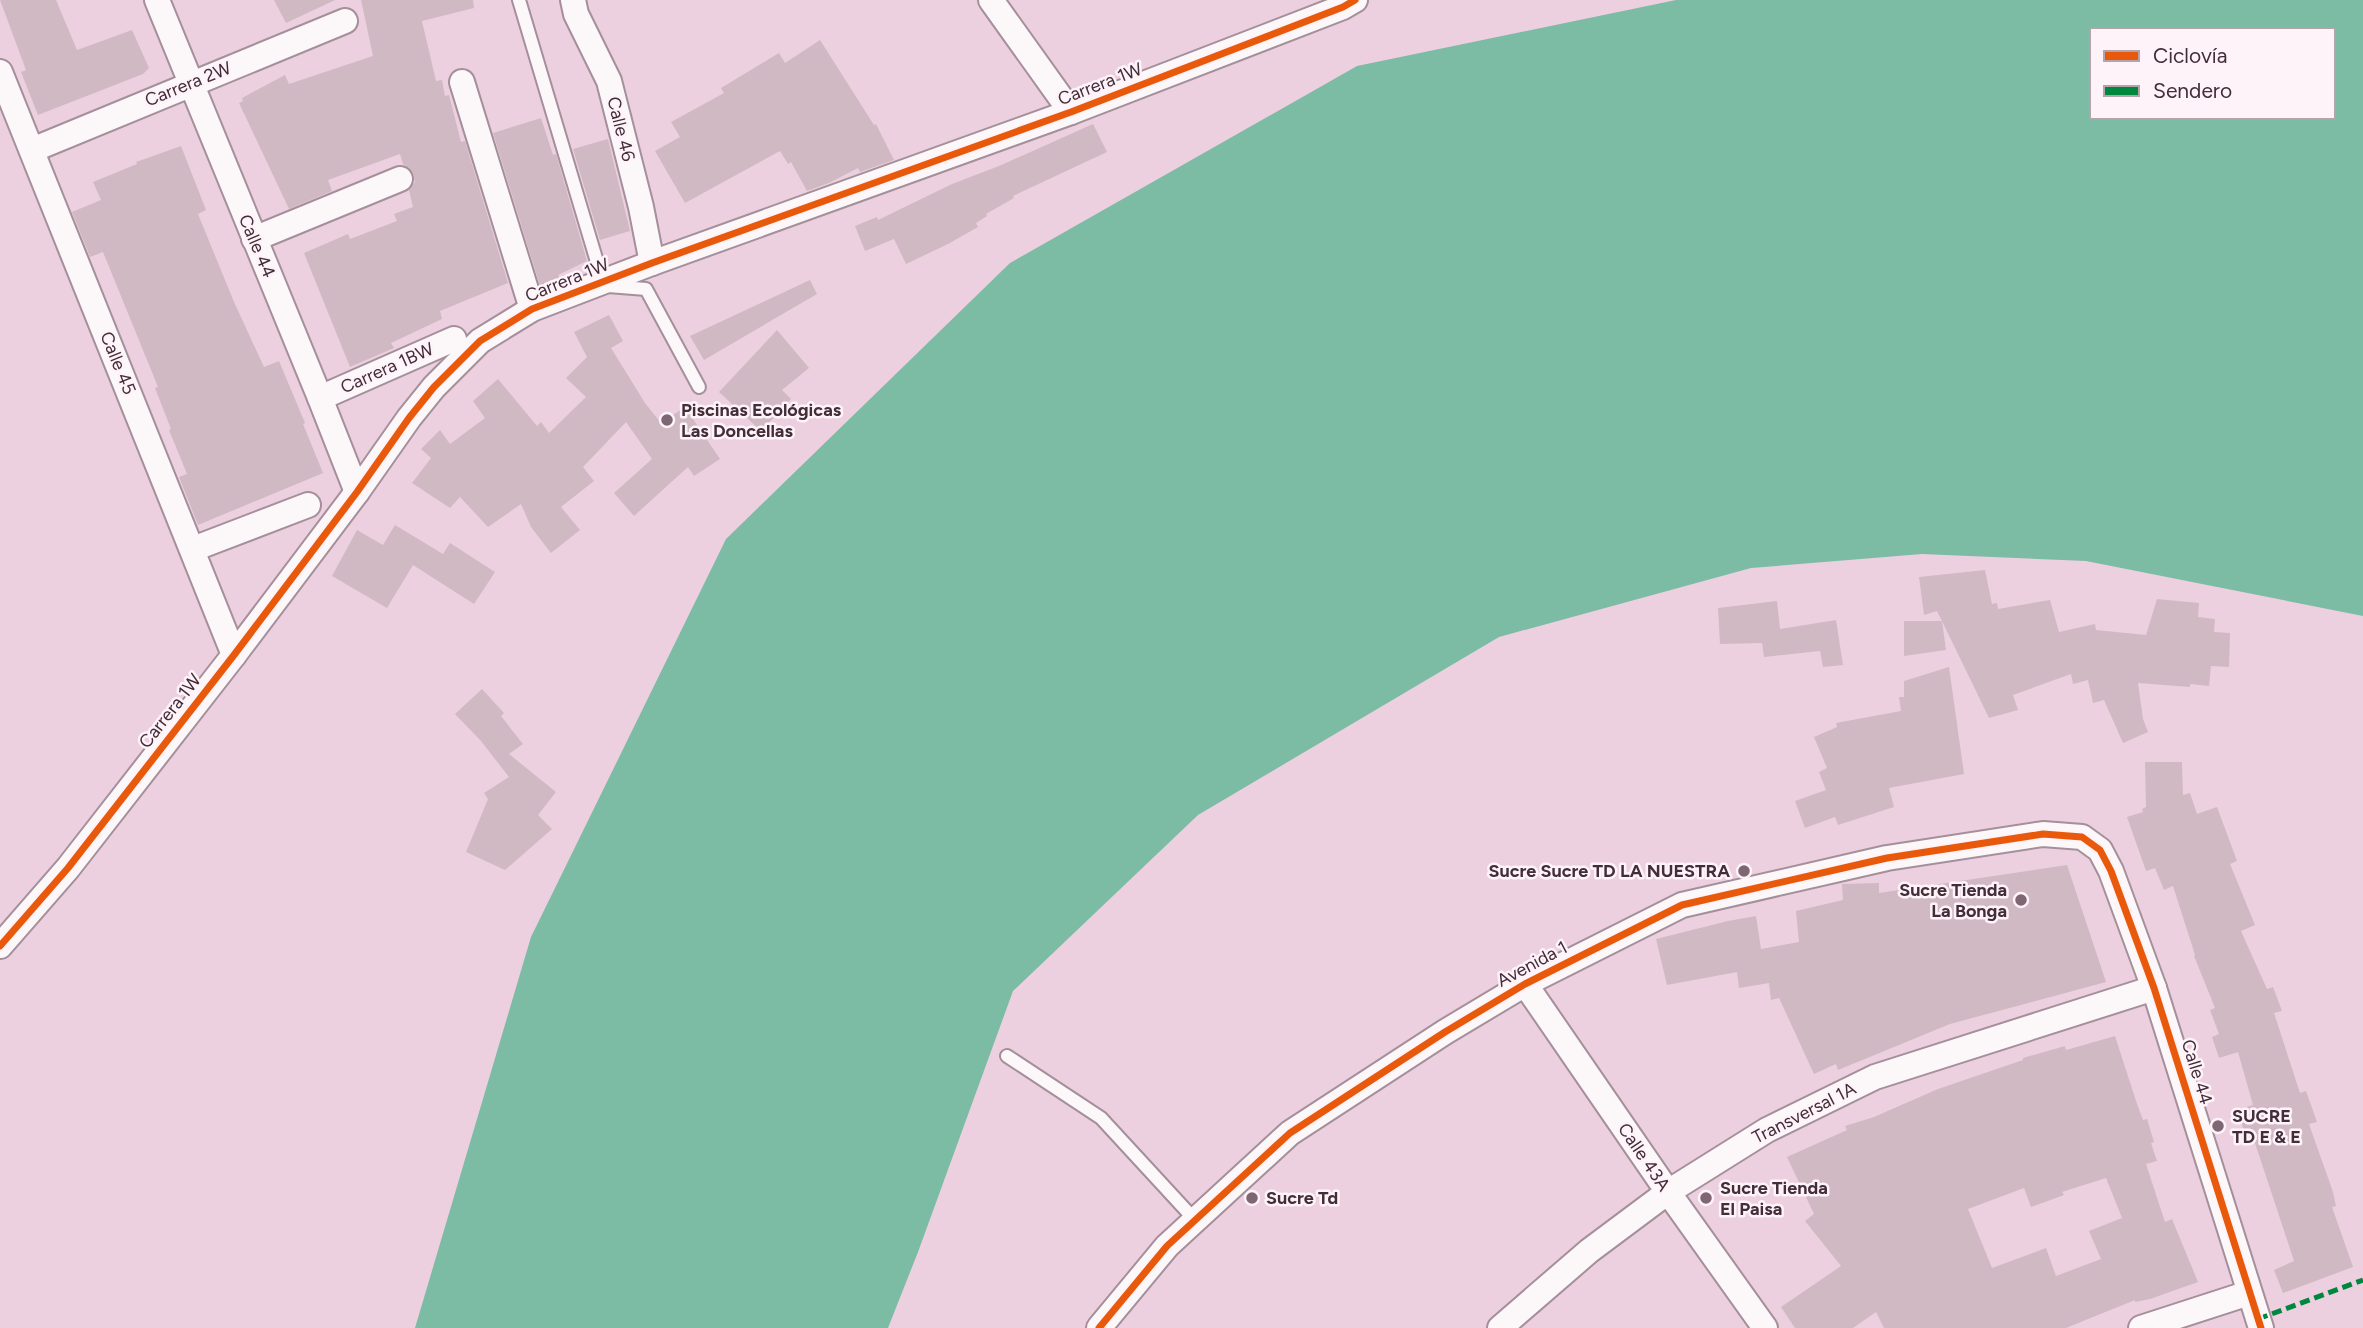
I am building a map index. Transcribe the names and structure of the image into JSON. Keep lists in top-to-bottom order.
{
  "streets": {
    "street": [
      "Carrera 2W",
      "Carrera 1W",
      "Calle 46",
      "Calle 44",
      "Calle 45",
      "Carrera 1BW",
      "Avenida 1",
      "Transversal 1A",
      "Calle 43A"
    ]
  },
  "crossings": [
    ["Carrera 2W", "Calle 44"],
    ["Carrera 2W", "Calle 45"],
    ["Carrera 1W", "Calle 46"],
    ["Carrera 1W", "Calle 44"],
    ["Carrera 1W", "Calle 45"],
    ["Calle 44", "Carrera 1BW"],
    ["Calle 44", "Avenida 1"],
    ["Calle 44", "Transversal 1A"],
    ["Avenida 1", "Calle 43A"],
    ["Transversal 1A", "Calle 43A"]
  ],
  "places": [
    "Piscinas Ecológicas Las Doncellas",
    "Sucre Sucre TD LA NUESTRA",
    "Sucre Tienda La Bonga",
    "SUCRE TD E & E",
    "Sucre Td",
    "Sucre Tienda El Paisa"
  ],
  "legend": ["Ciclovía", "Sendero"]
}
